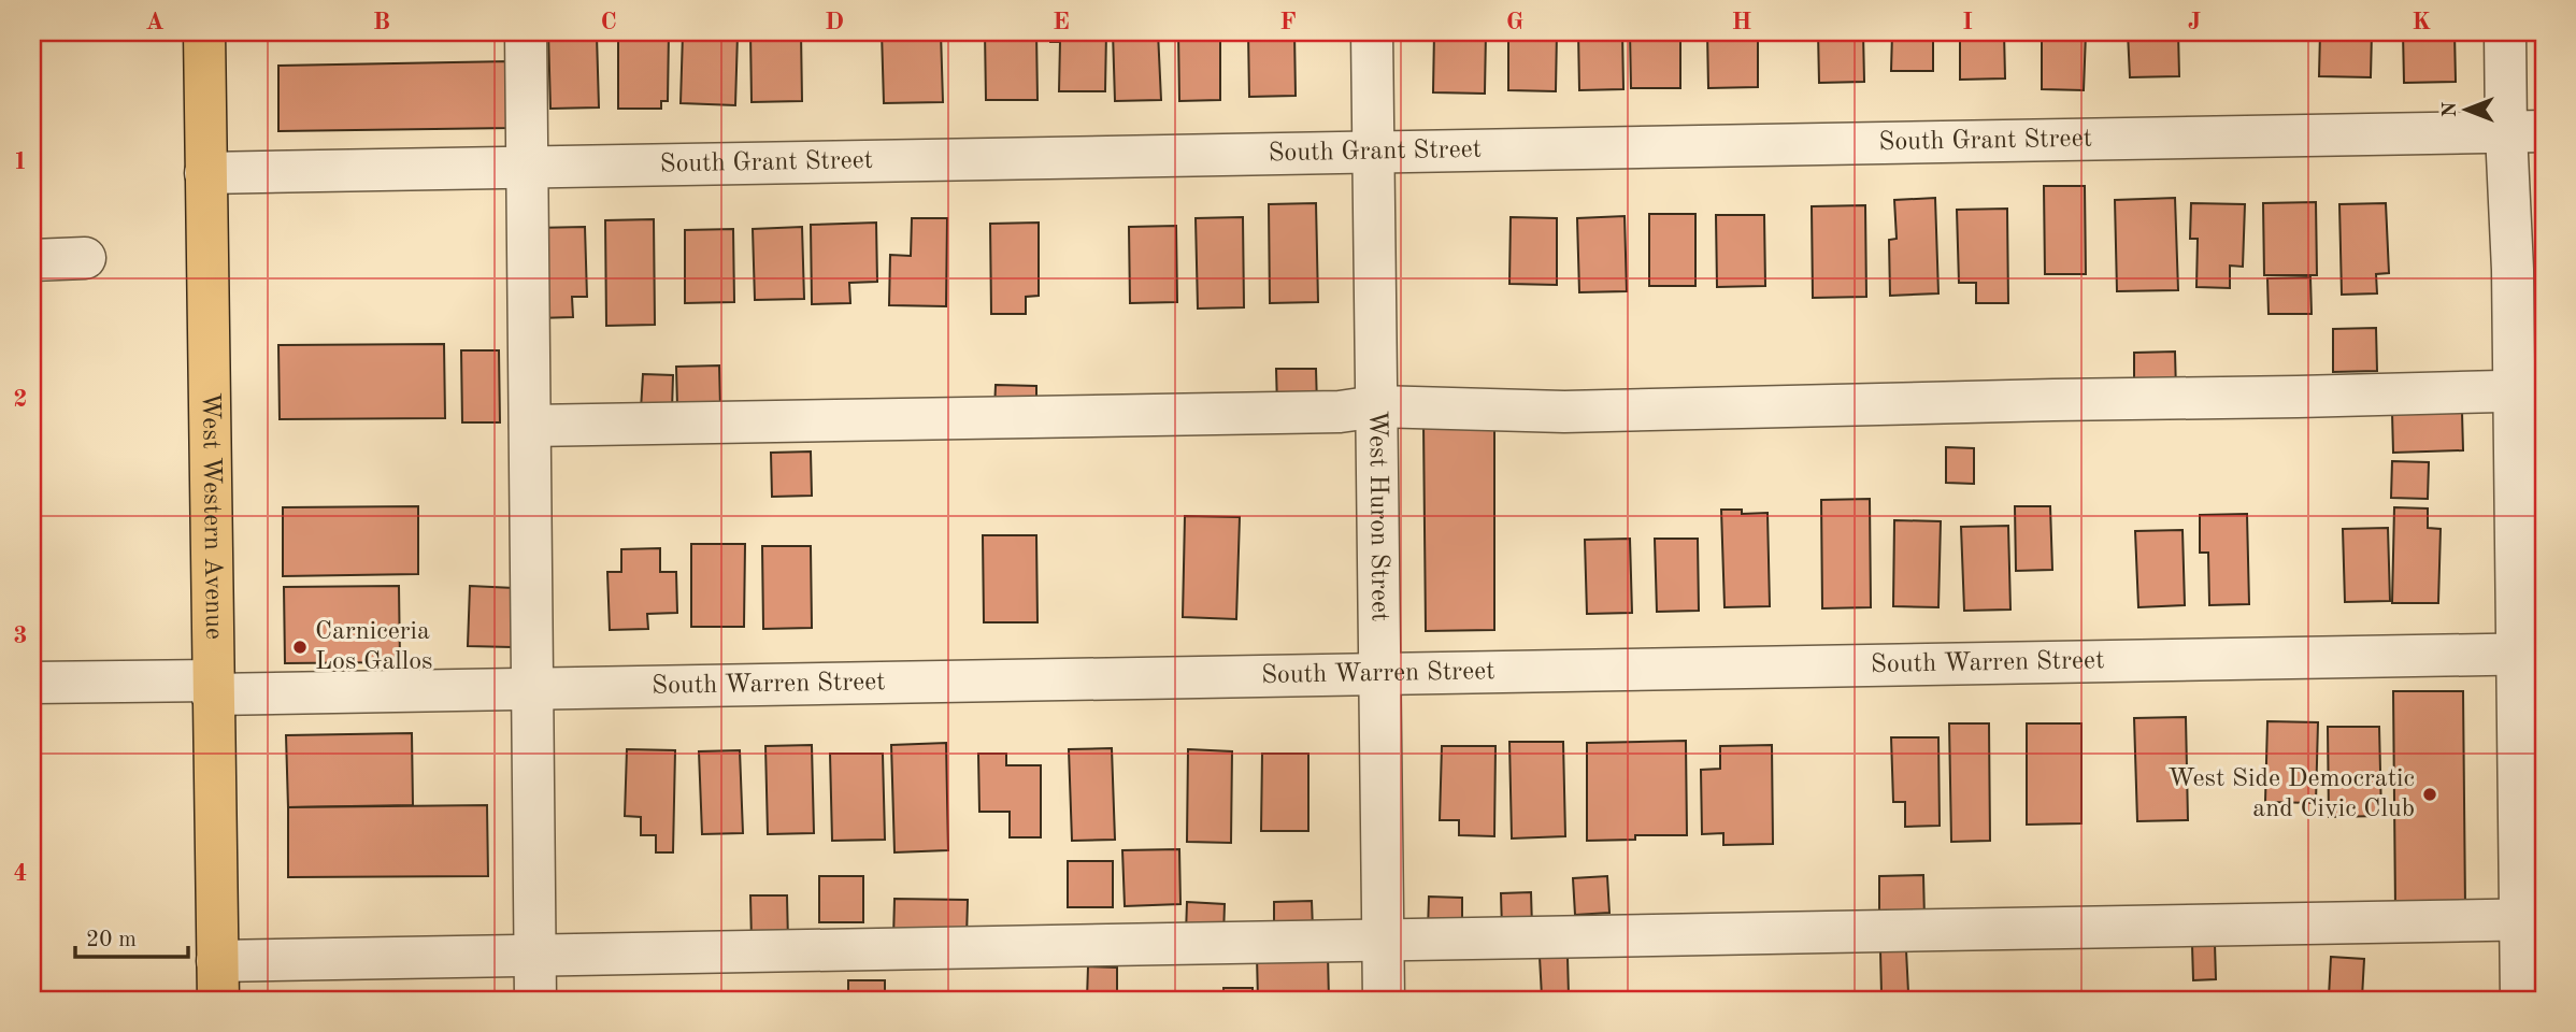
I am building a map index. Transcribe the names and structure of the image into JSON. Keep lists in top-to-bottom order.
{
  "streets": {
    "main road": ["West Western Avenue"],
    "street": ["South Grant Street", "West Huron Street", "South Warren Street"]
  },
  "crossings": [
    ["South Grant Street", "West Western Avenue"],
    ["South Grant Street", "West Huron Street"],
    ["West Western Avenue", "South Warren Street"],
    ["West Huron Street", "South Warren Street"]
  ],
  "places": ["Carniceria Los Gallos", "West Side Democratic and Civic Club"],
  "scale_bar": "20 m",
  "north": "left",
  "grid": {
    "columns": [
      "A",
      "B",
      "C",
      "D",
      "E",
      "F",
      "G",
      "H",
      "I",
      "J",
      "K"
    ],
    "rows": [
      "1",
      "2",
      "3",
      "4"
    ]
  }
}
